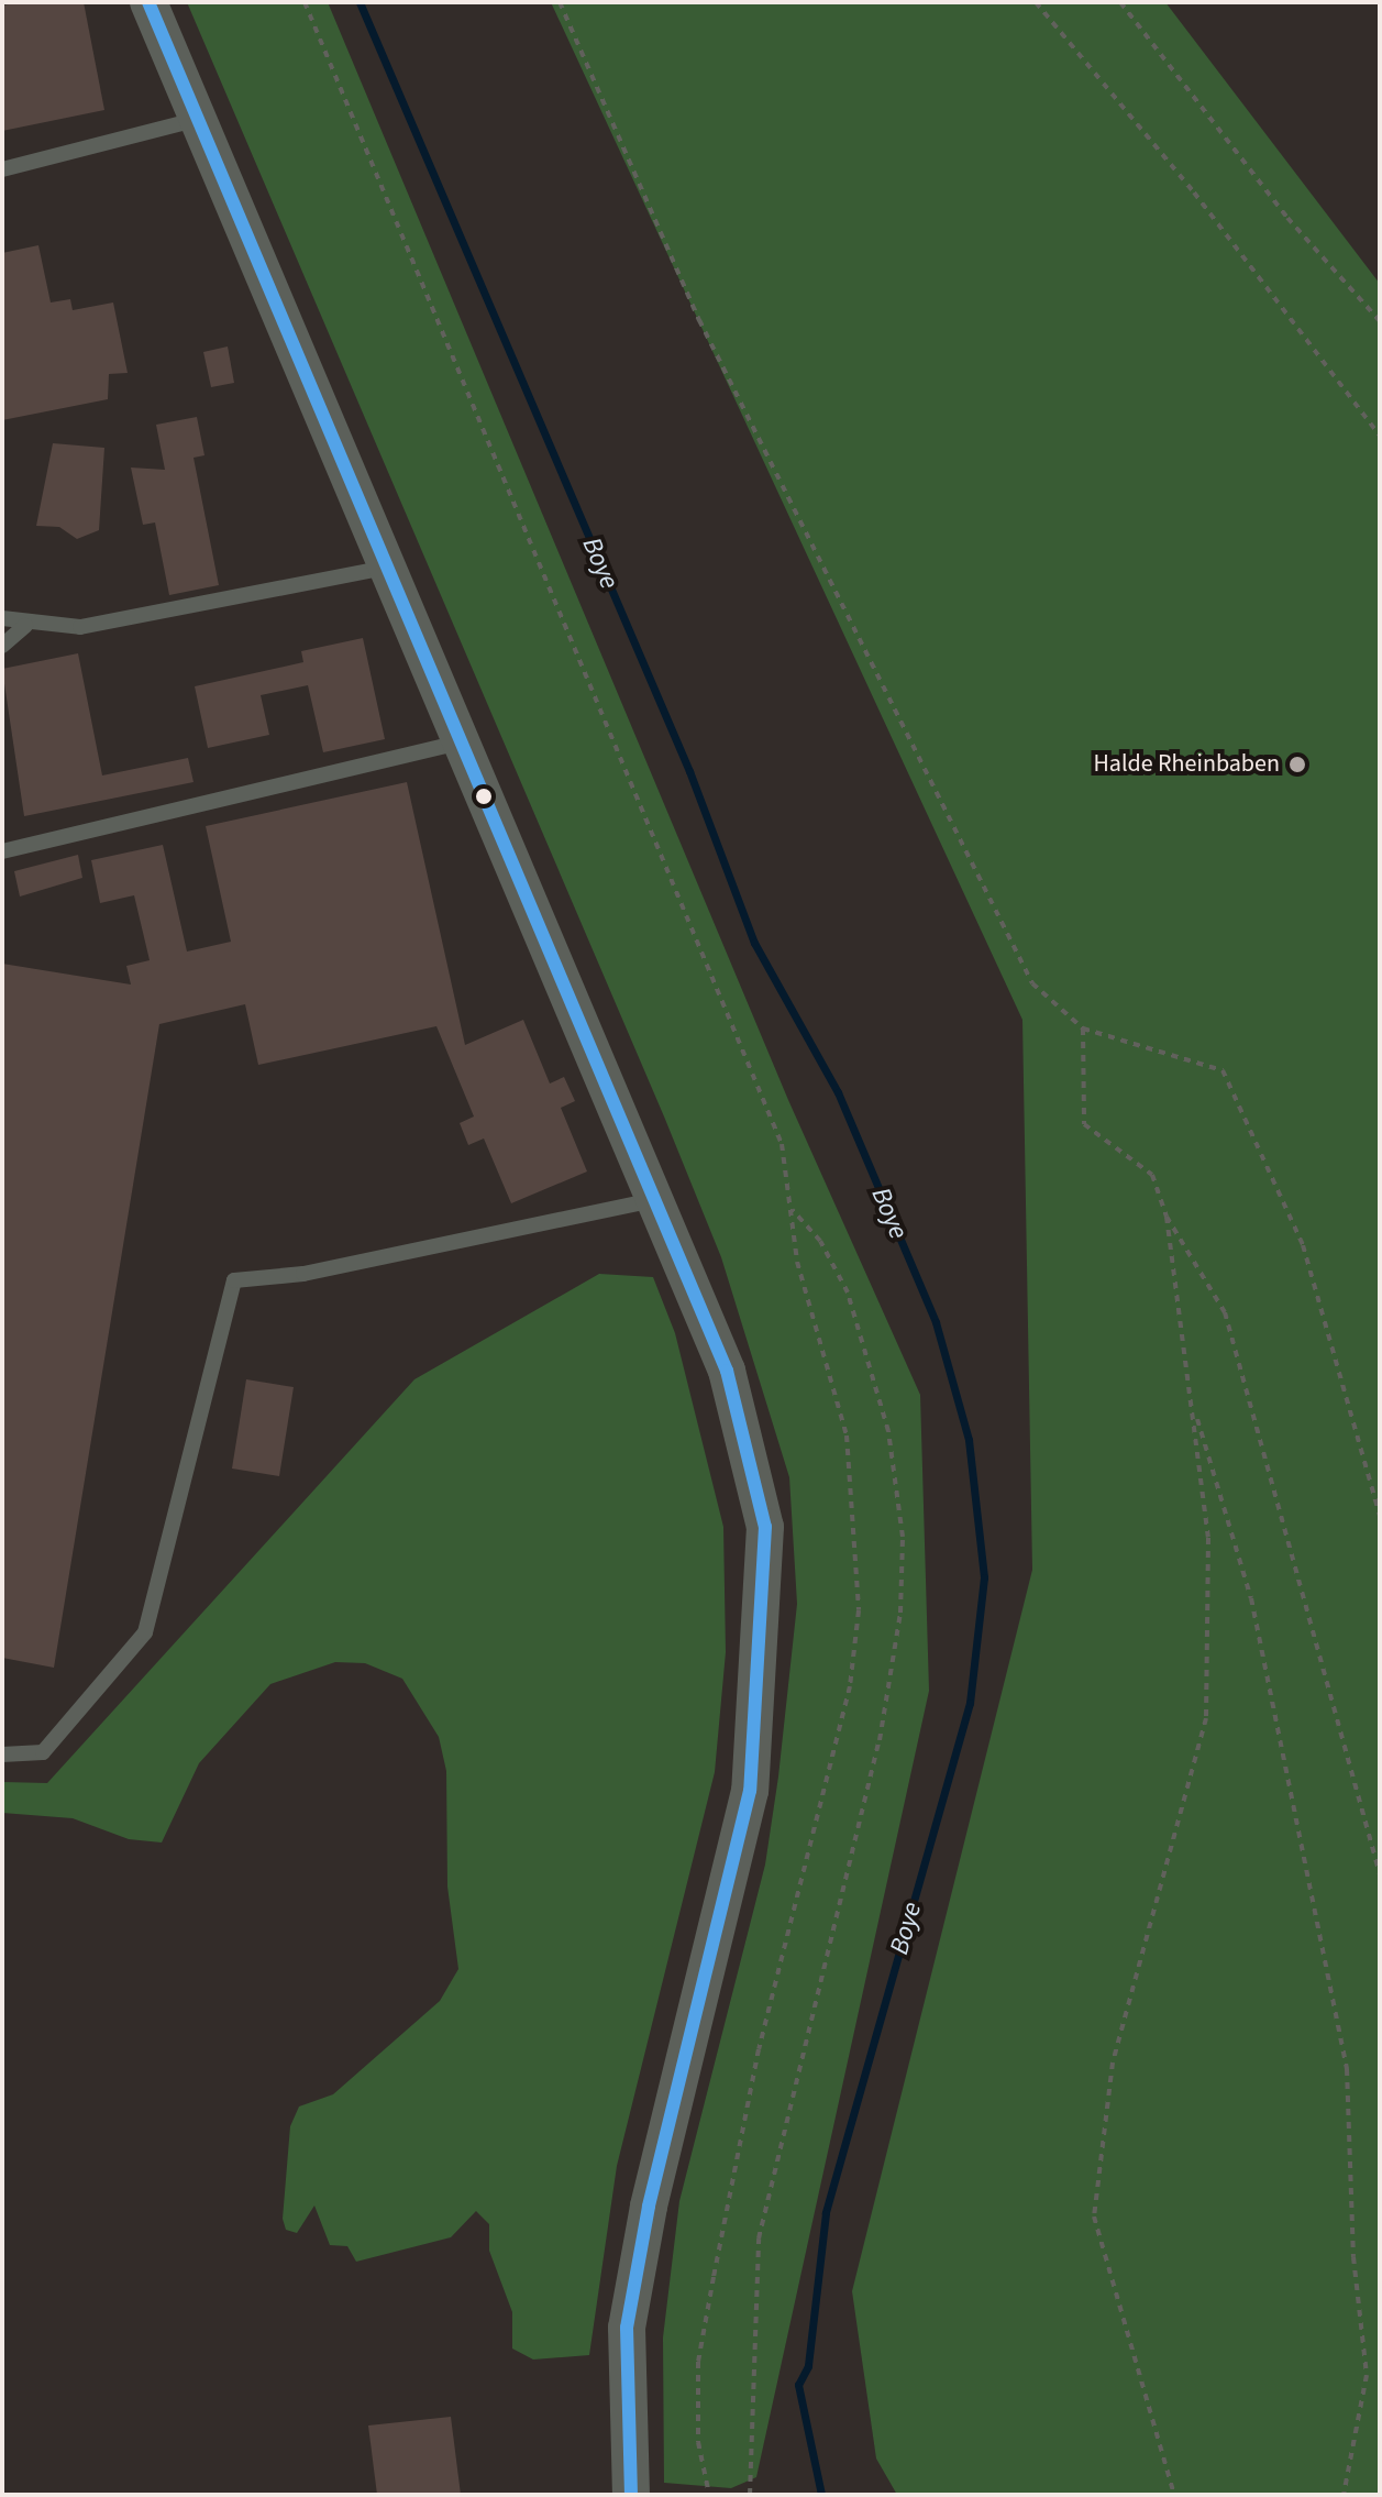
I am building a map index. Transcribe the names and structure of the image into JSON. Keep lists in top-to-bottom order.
{
  "water": ["Boye"],
  "places": ["Halde Rheinbaben"]
}
